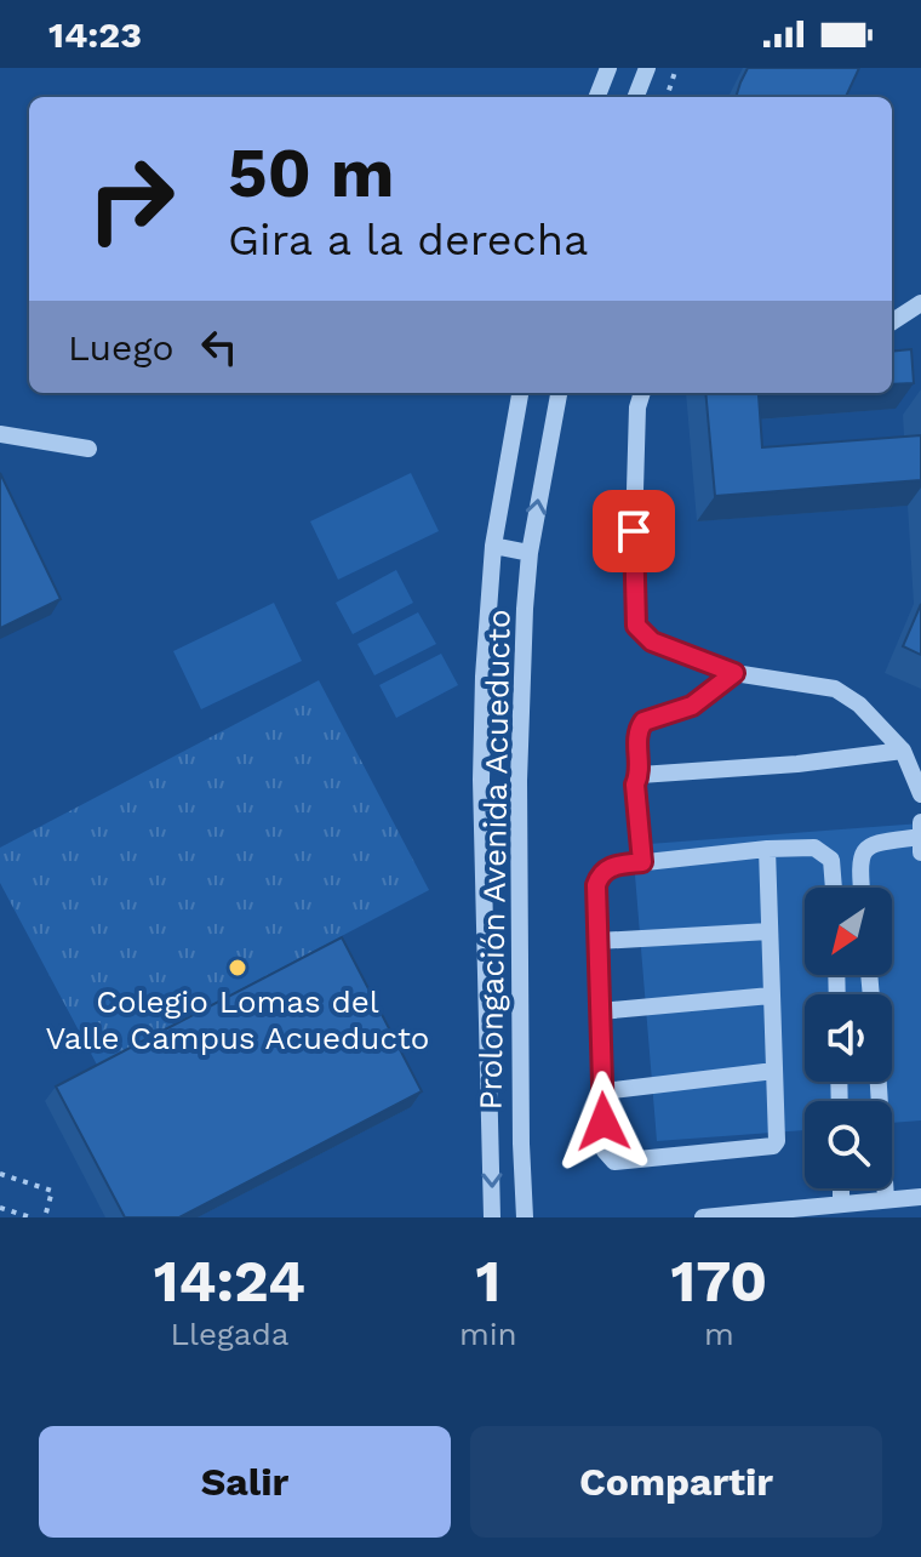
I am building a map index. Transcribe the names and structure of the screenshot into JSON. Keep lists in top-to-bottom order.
{
  "streets": {
    "street": ["Prolongación Avenida Acueducto"]
  },
  "places": ["Colegio Lomas del Valle Campus Acueducto"],
  "north": "bottom left",
  "page": {
    "status": "14:23",
    "turn": ["50 m", "Gira a la derecha"],
    "then": "Luego",
    "eta": [
      "14:24",
      "Llegada",
      "1",
      "min",
      "170",
      "m"
    ],
    "buttons": ["Salir", "Compartir"]
  }
}
